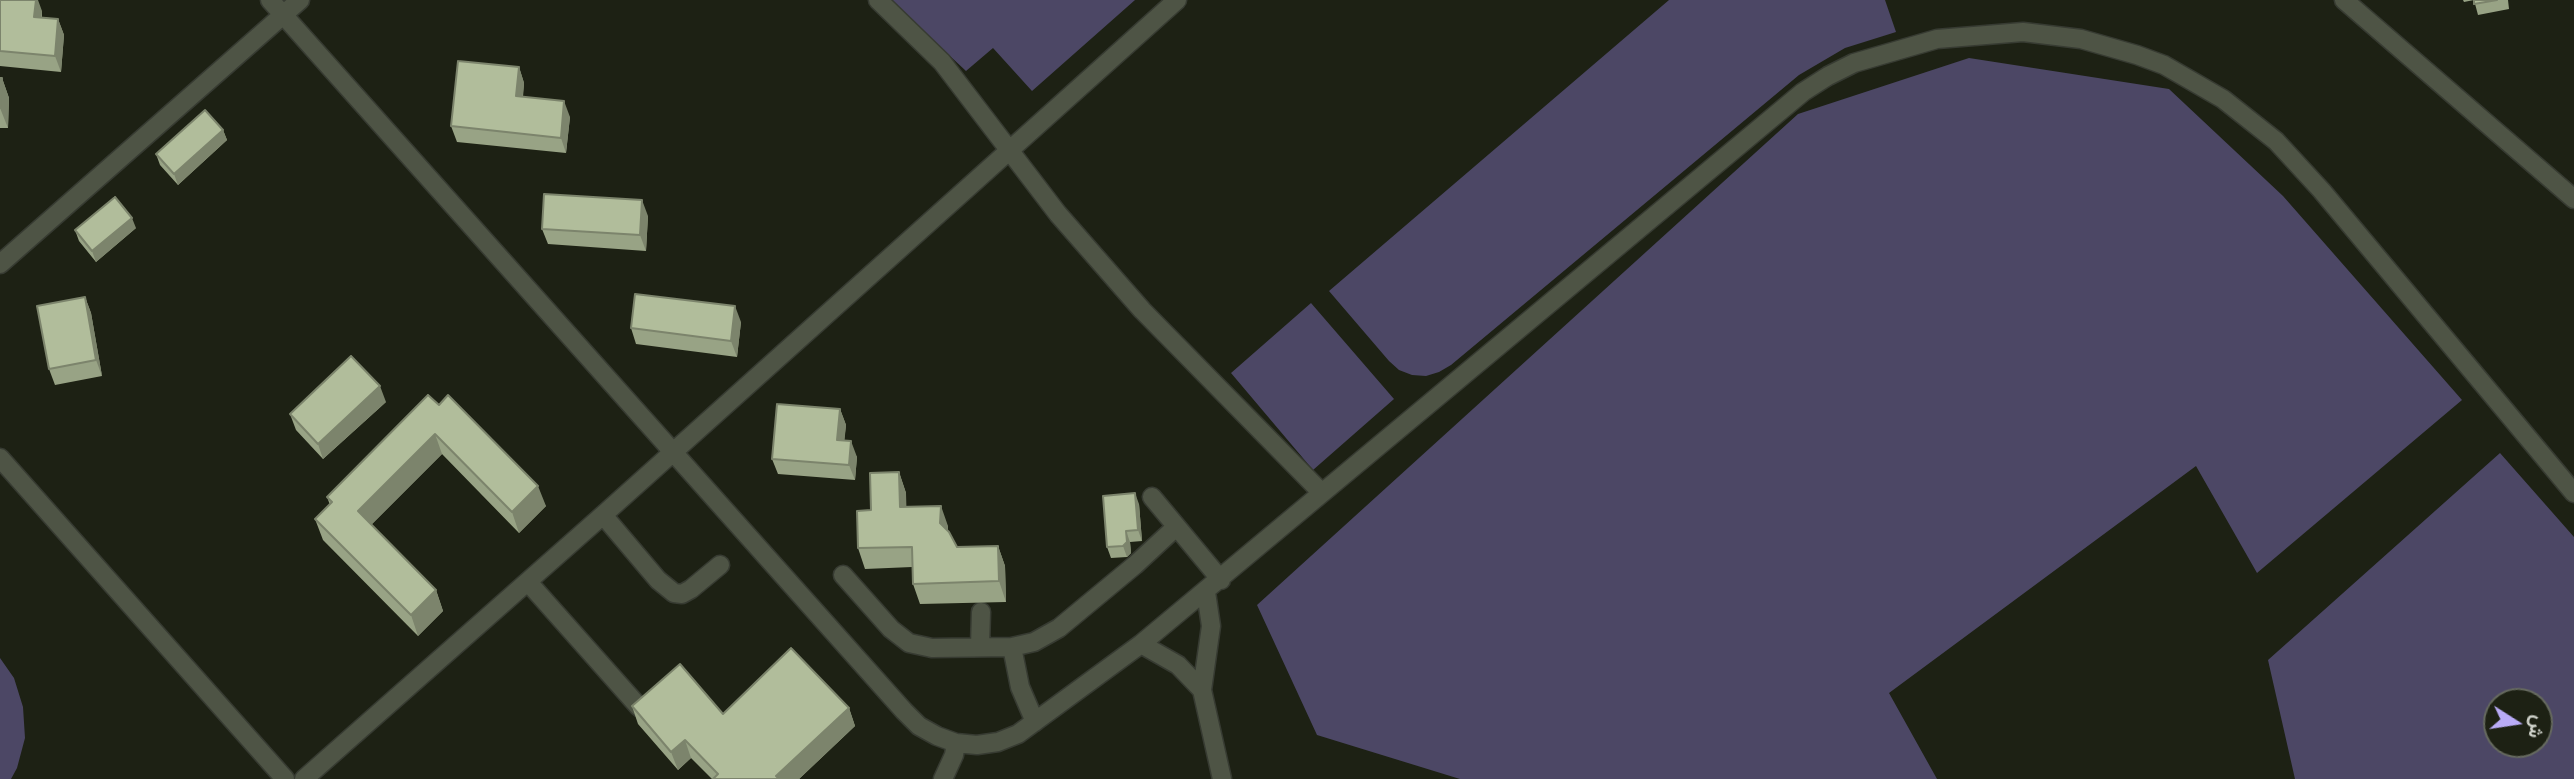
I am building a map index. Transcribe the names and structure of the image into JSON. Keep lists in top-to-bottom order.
{
  "north": "right"
}
